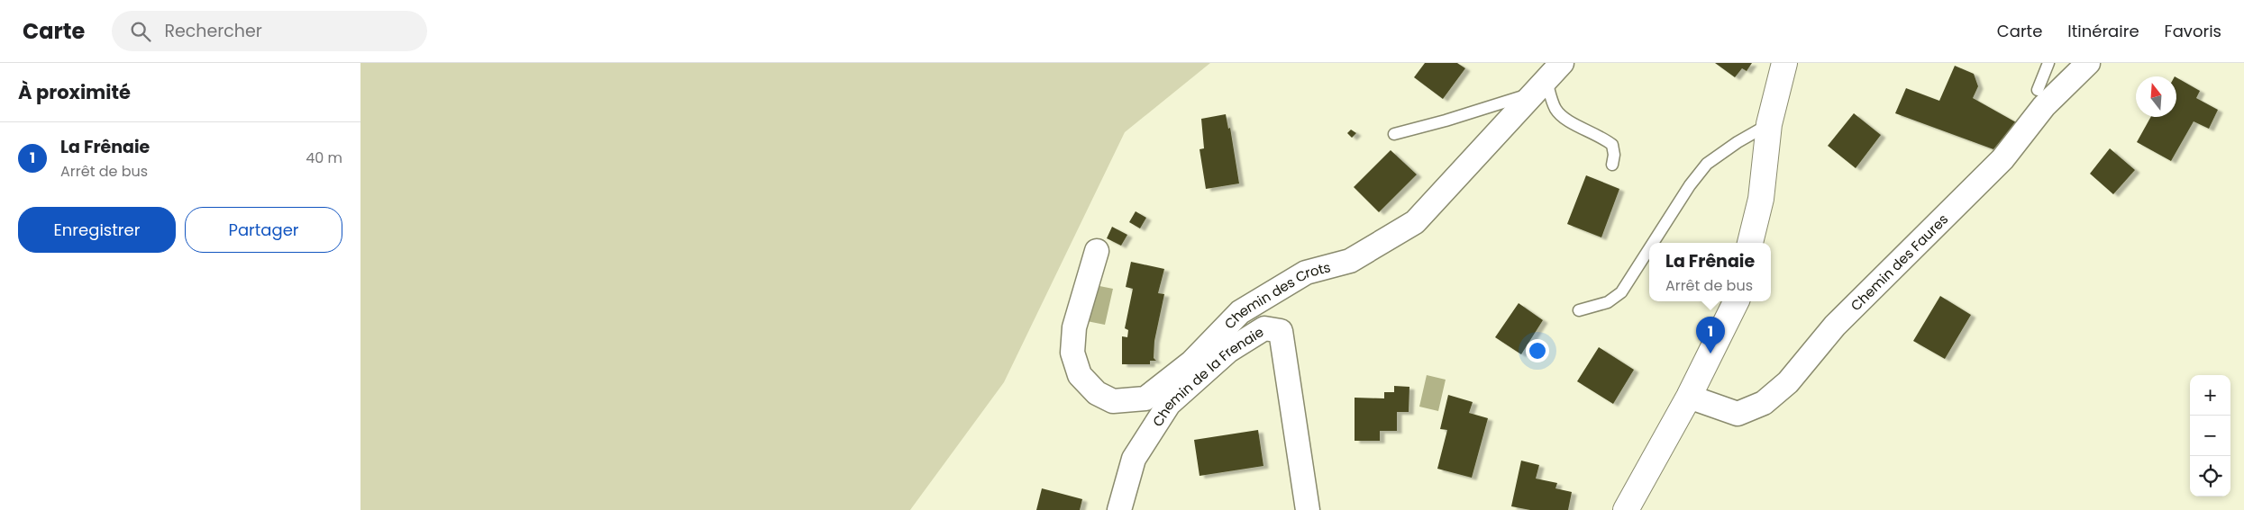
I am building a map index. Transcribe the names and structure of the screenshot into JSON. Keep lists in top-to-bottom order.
{
  "streets": {
    "street": ["Chemin des Faures", "Chemin des Crots", "Chemin de la Frenaie"]
  },
  "north": "top",
  "page": {
    "header": "Carte",
    "search": "Rechercher",
    "nav": ["Carte", "Itinéraire", "Favoris"],
    "heading": "À proximité",
    "list": [
      {
        "mark": "1",
        "name": "La Frênaie",
        "note": "Arrêt de bus",
        "value": "40 m"
      }
    ],
    "buttons": ["Enregistrer", "Partager"],
    "popup": ["La Frênaie", "Arrêt de bus"],
    "pins": "1",
    "map_buttons": ["+", "−"]
  }
}
